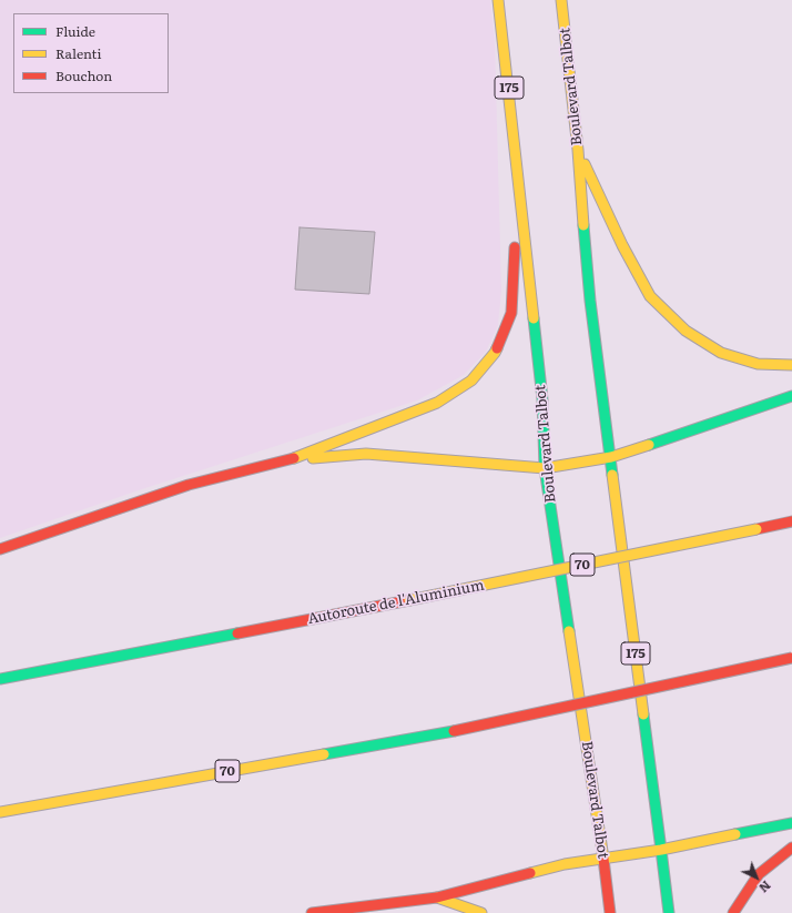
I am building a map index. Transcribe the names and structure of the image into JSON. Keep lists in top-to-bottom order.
{
  "streets": {
    "main road": [
      "Boulevard Talbot",
      "175",
      "70",
      "Autoroute de l'Aluminium"
    ]
  },
  "legend": ["Fluide", "Ralenti", "Bouchon"],
  "north": "bottom right"
}
